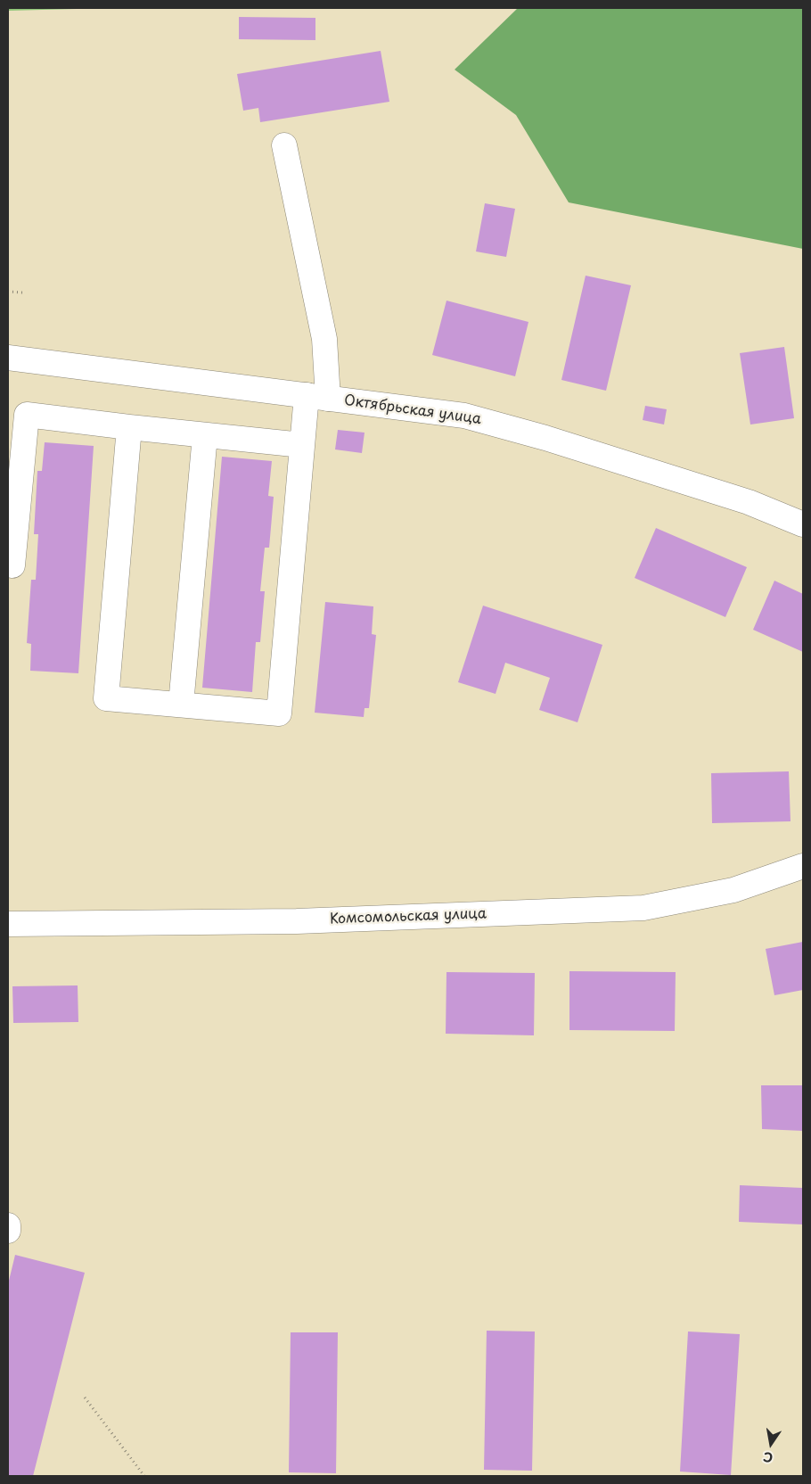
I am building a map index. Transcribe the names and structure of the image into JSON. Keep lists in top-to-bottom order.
{
  "streets": {
    "main road": ["Октябрьская улица", "Комсомольская улица"]
  },
  "north": "bottom"
}
